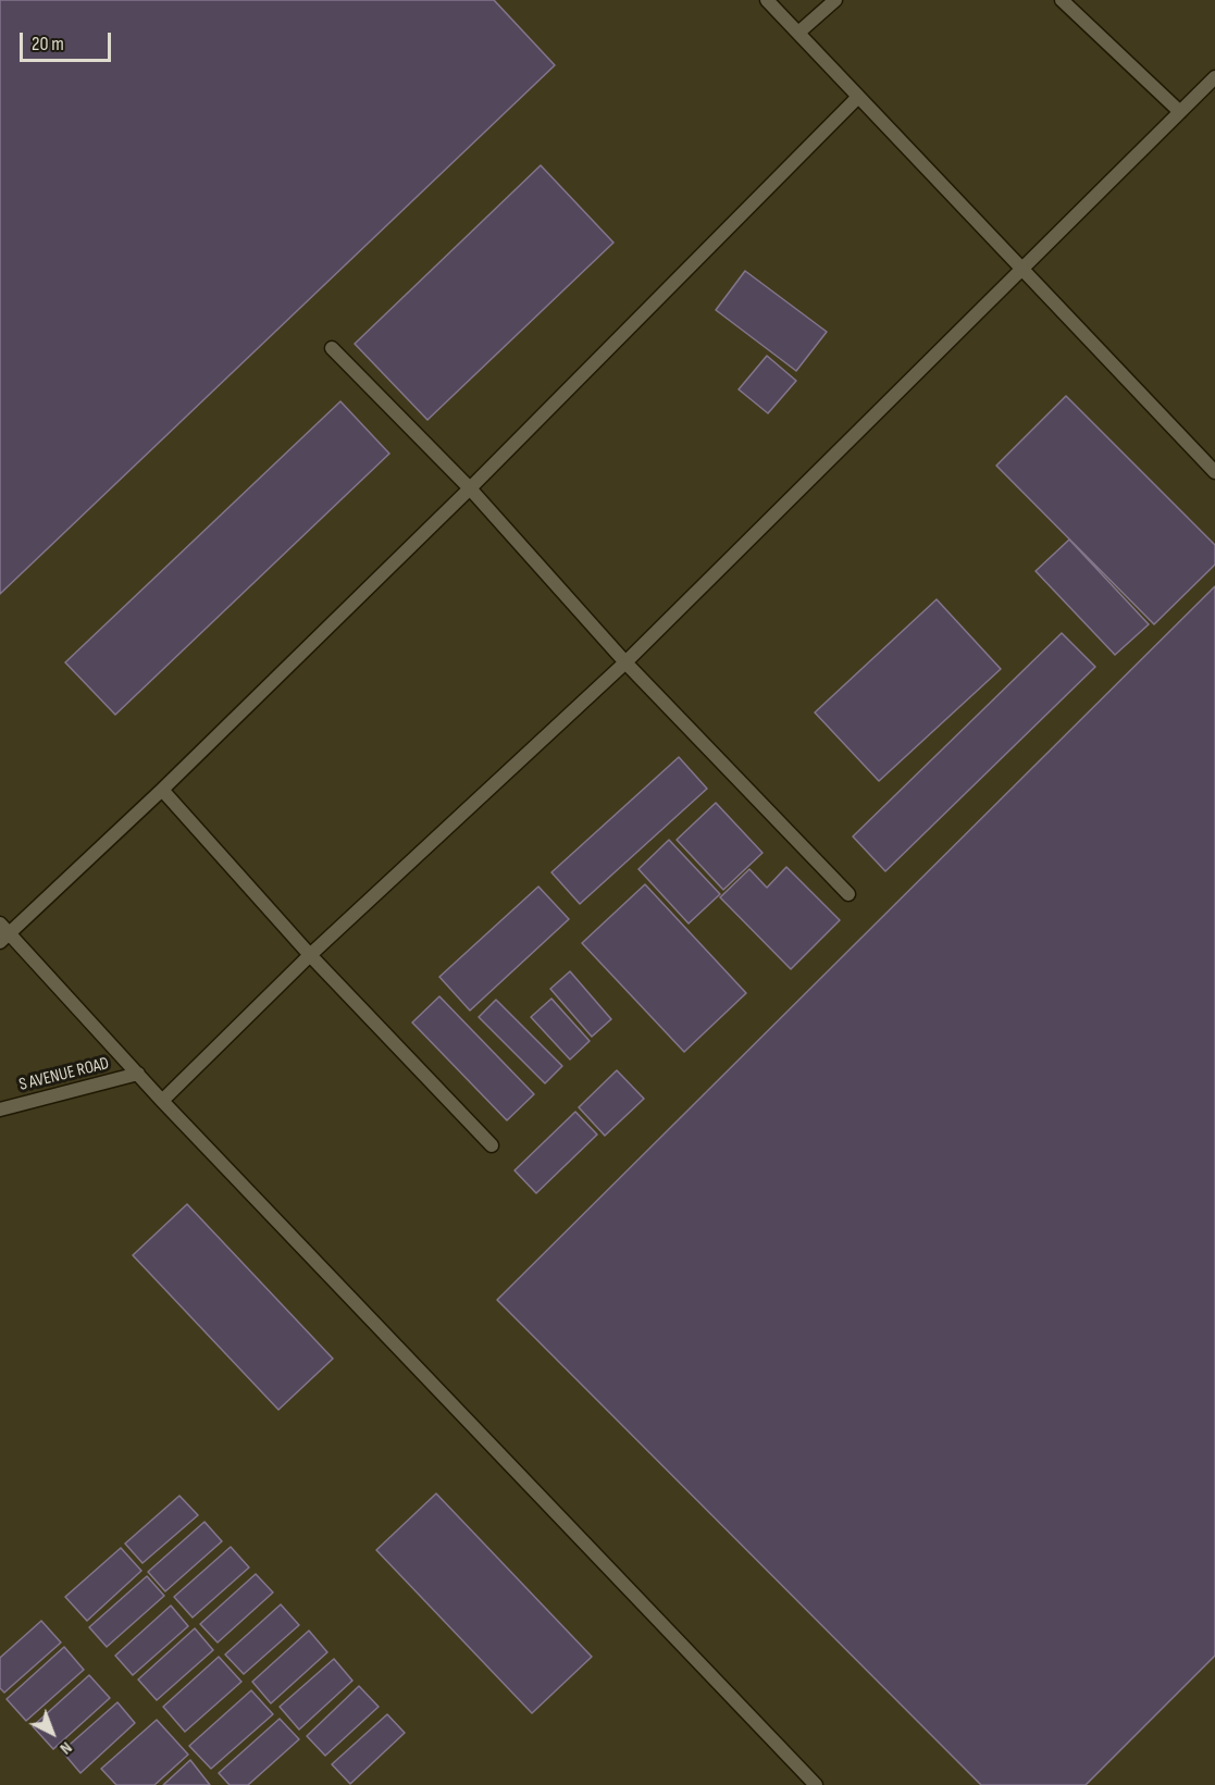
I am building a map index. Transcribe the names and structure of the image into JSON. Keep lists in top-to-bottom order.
{
  "streets": {
    "lane": ["S AVENUE ROAD"]
  },
  "scale_bar": "20 m",
  "north": "bottom right"
}
